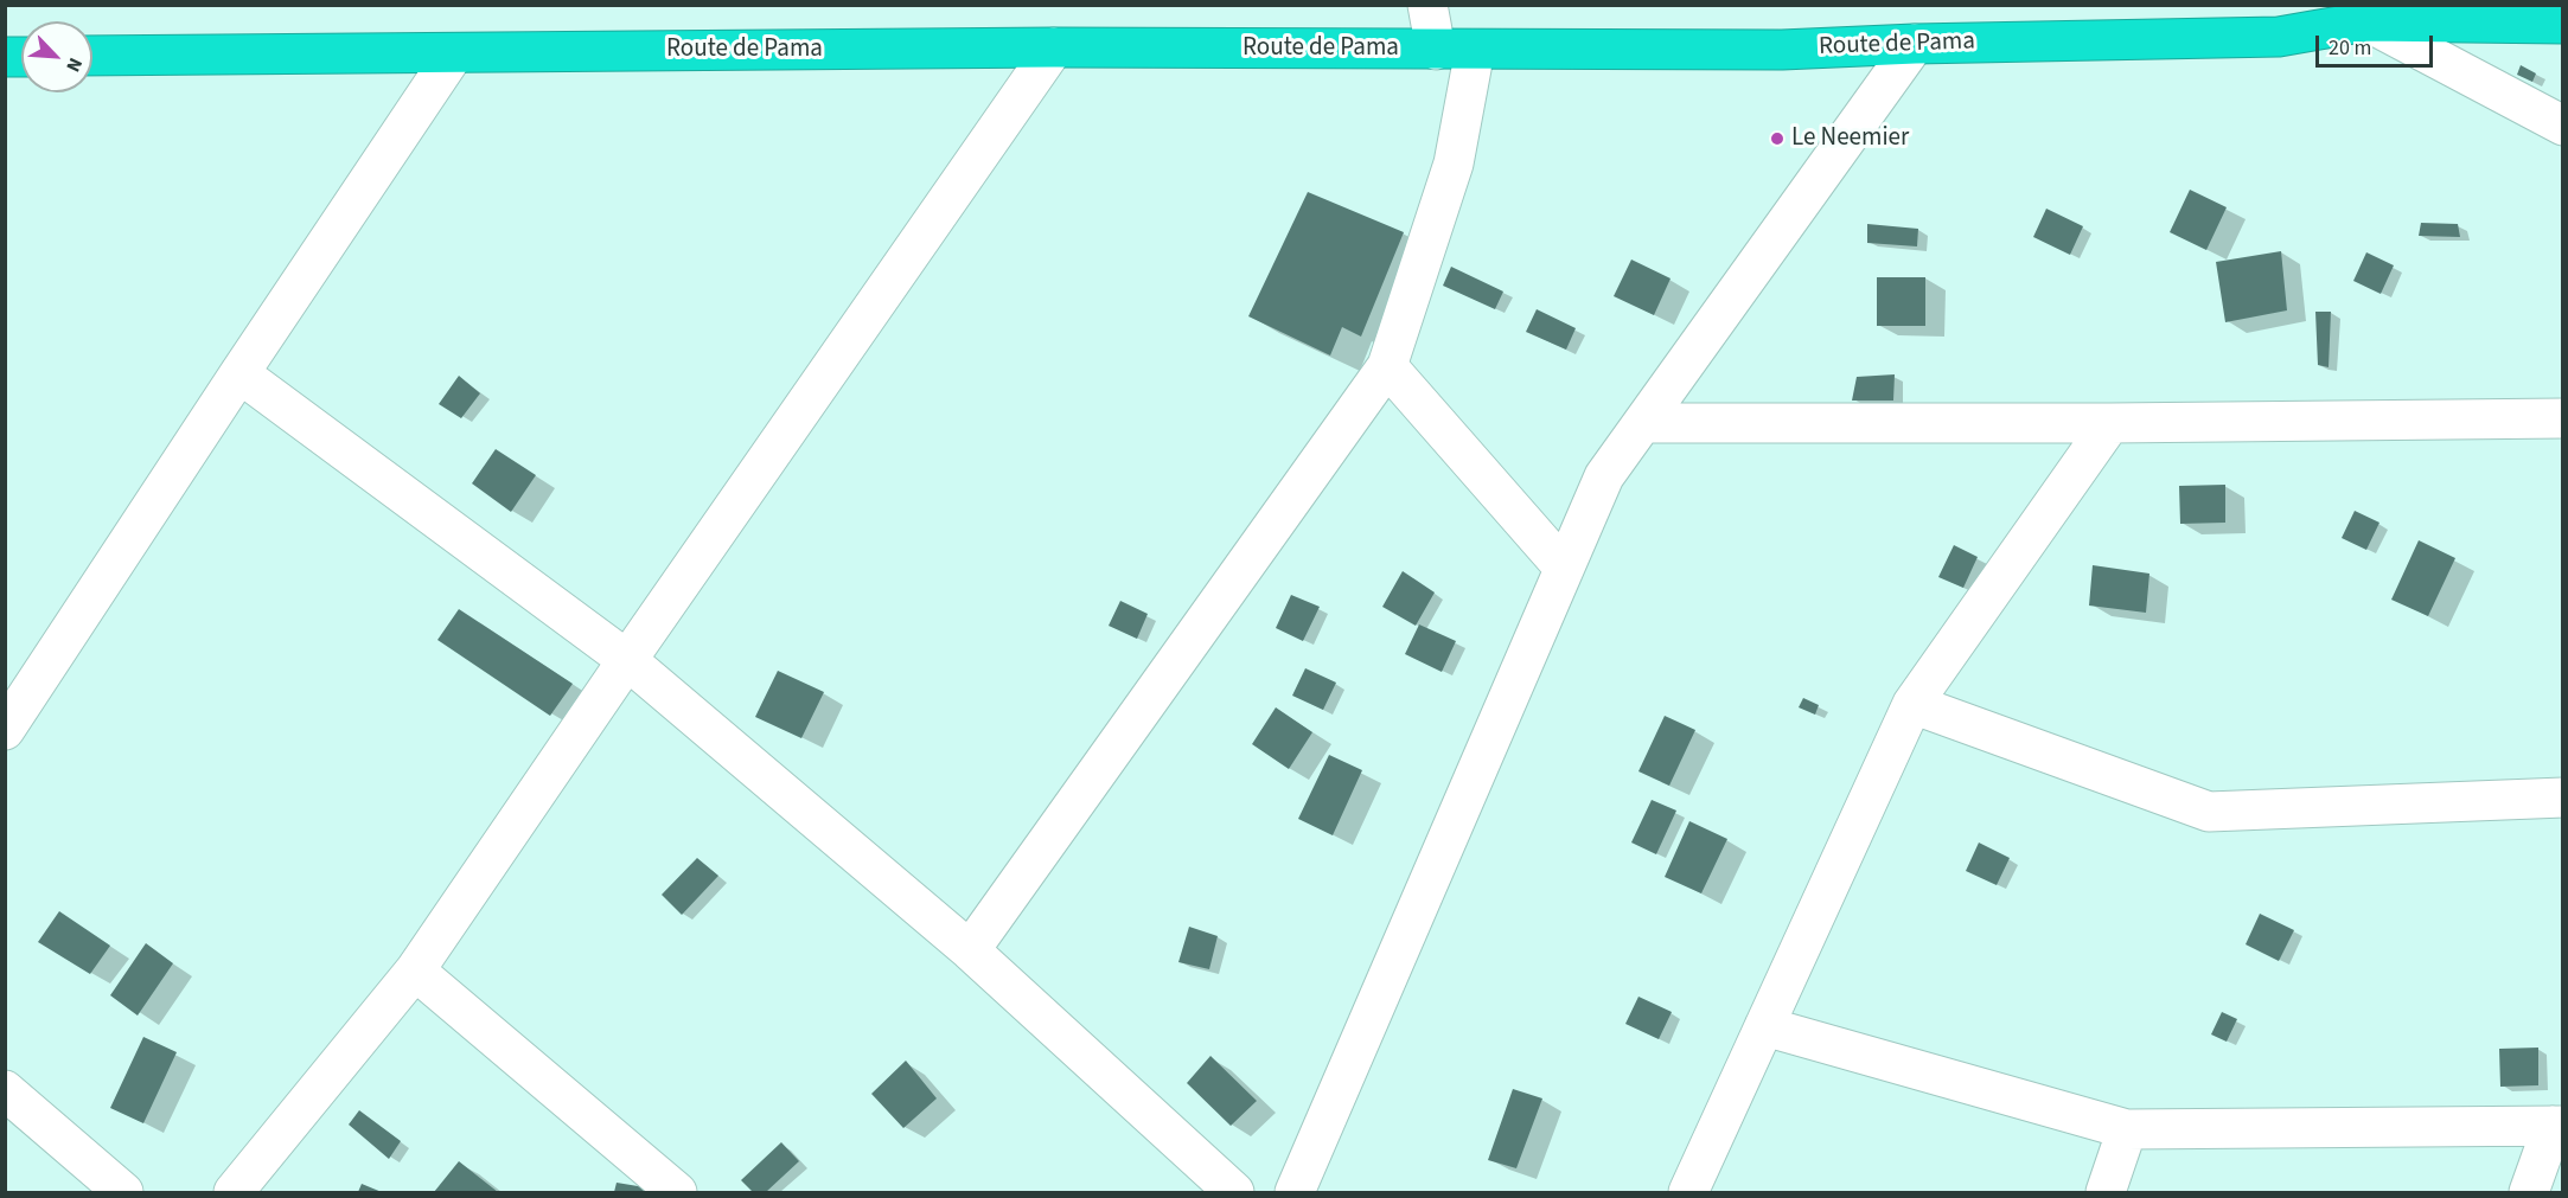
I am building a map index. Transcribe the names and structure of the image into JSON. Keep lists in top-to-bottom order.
{
  "streets": {
    "highway": ["Route de Pama"]
  },
  "places": ["Le Neemier"],
  "scale_bar": "20 m",
  "north": "bottom right"
}
